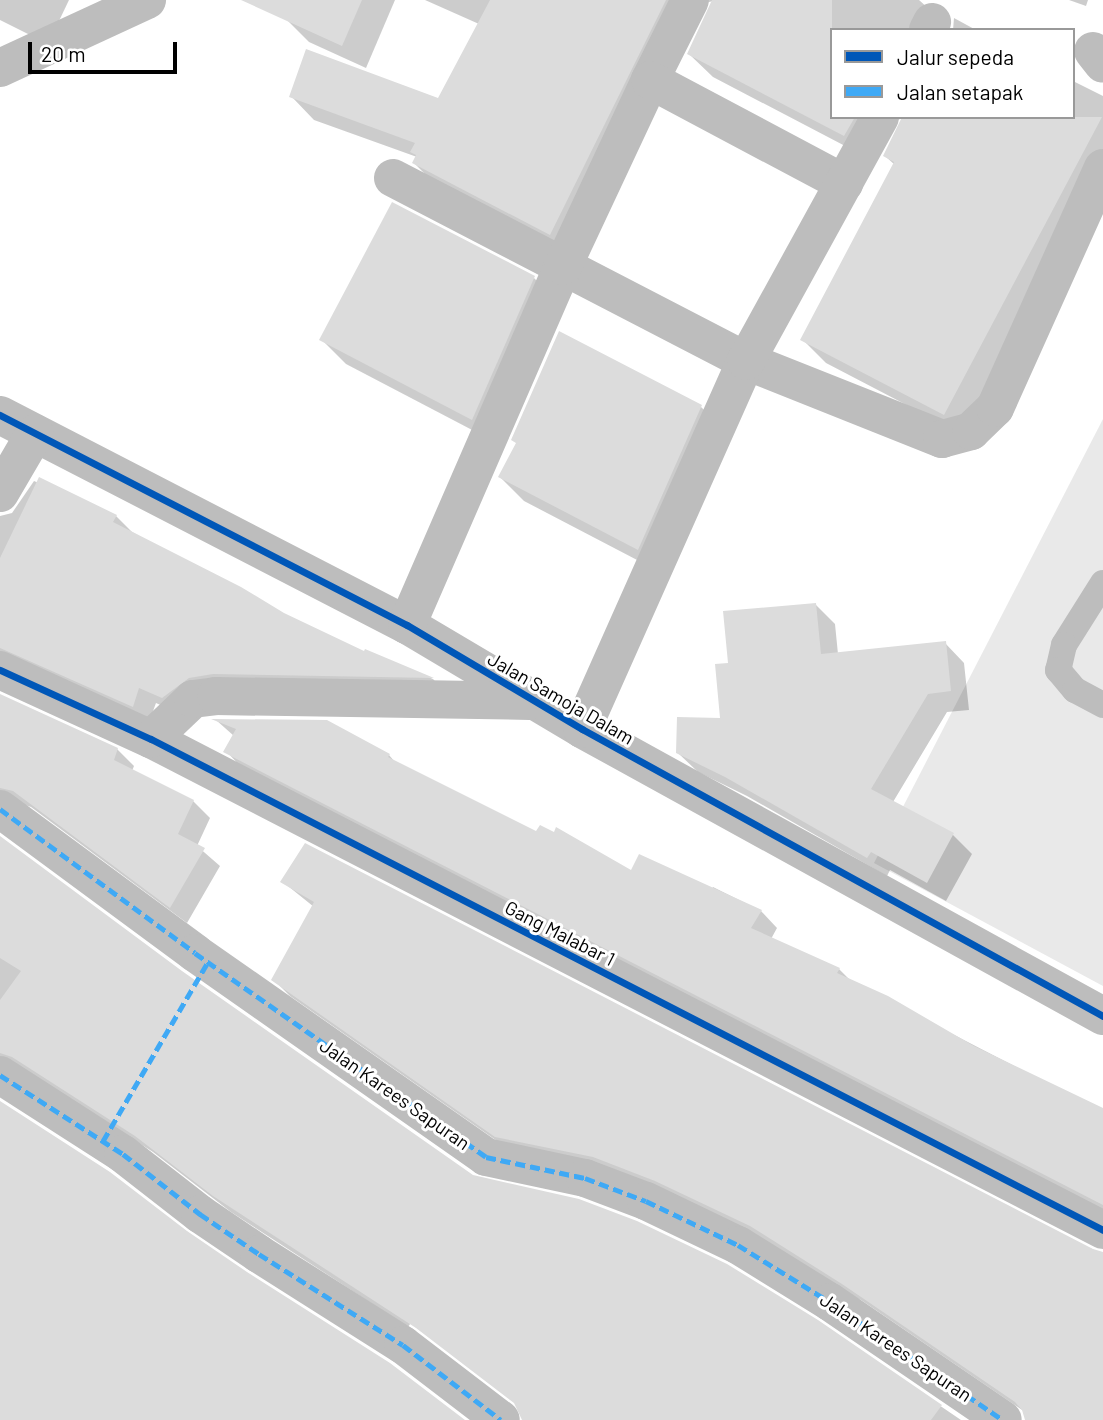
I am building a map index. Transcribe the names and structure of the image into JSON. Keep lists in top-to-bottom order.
{
  "streets": {
    "street": ["Jalan Samoja Dalam", "Gang Malabar 1", "Jalan Karees Sapuran"]
  },
  "legend": ["Jalur sepeda", "Jalan setapak"],
  "scale_bar": "20 m"
}
